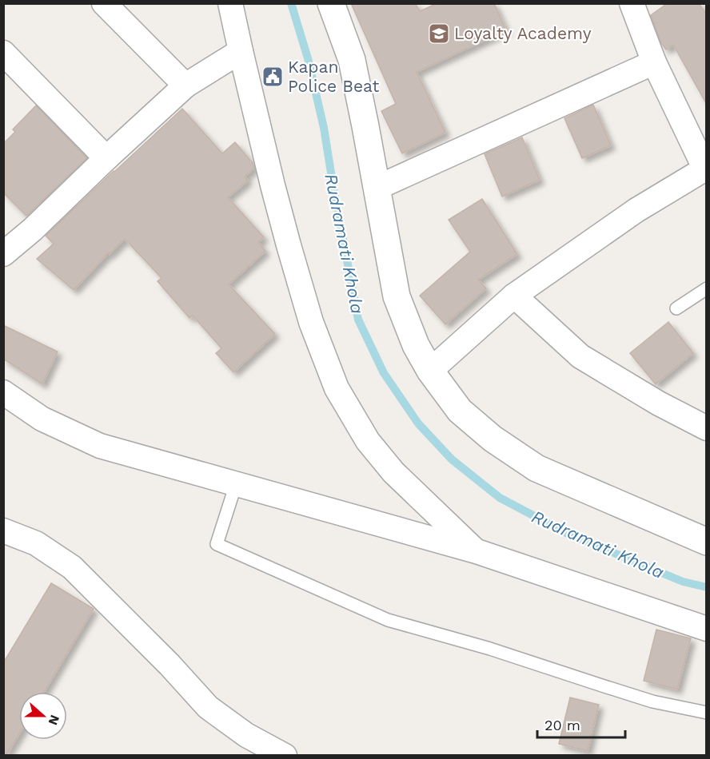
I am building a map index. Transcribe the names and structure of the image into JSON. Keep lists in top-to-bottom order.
{
  "water": ["Rudramati Khola"],
  "places": {
    "school or university": ["Loyalty Academy"],
    "public building": ["Kapan Police Beat"]
  },
  "scale_bar": "20 m",
  "north": "right"
}
